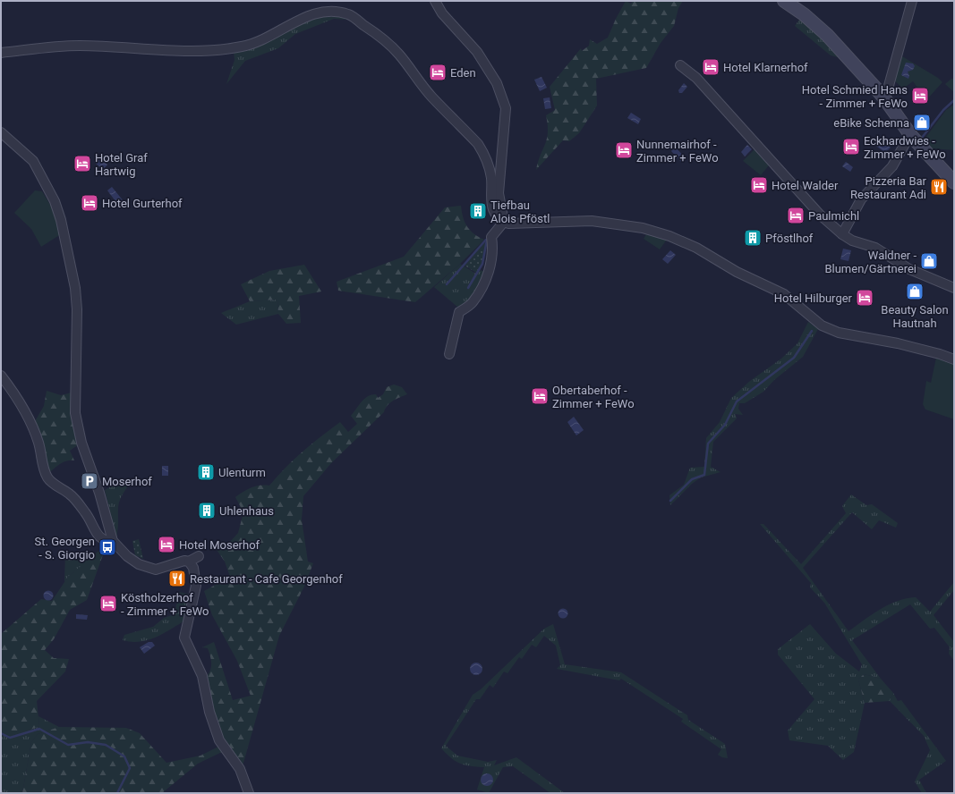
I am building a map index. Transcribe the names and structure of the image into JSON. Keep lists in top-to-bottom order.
{
  "places": {
    "hotel": [
      "Hotel Klarnerhof",
      "Eden",
      "Hotel Schmied Hans - Zimmer + FeWo",
      "Eckhardwies - Zimmer + FeWo",
      "Nunnemairhof - Zimmer + FeWo",
      "Hotel Graf Hartwig",
      "Hotel Walder",
      "Hotel Gurterhof",
      "Paulmichl",
      "Hotel Hilburger",
      "Obertaberhof - Zimmer + FeWo",
      "Hotel Moserhof",
      "Köstholzerhof - Zimmer + FeWo"
    ],
    "shop": ["eBike Schenna", "Waldner - Blumen/Gärtnerei", "Beauty Salon Hautnah"],
    "restaurant": ["Pizzeria Bar Restaurant Adi", "Restaurant - Cafe Georgenhof"],
    "building": [
      "Tiefbau Alois Pföstl",
      "Pföstlhof",
      "Ulenturm",
      "Uhlenhaus"
    ],
    "parking": ["Moserhof"],
    "bus stop": ["St. Georgen - S. Giorgio"]
  }
}
